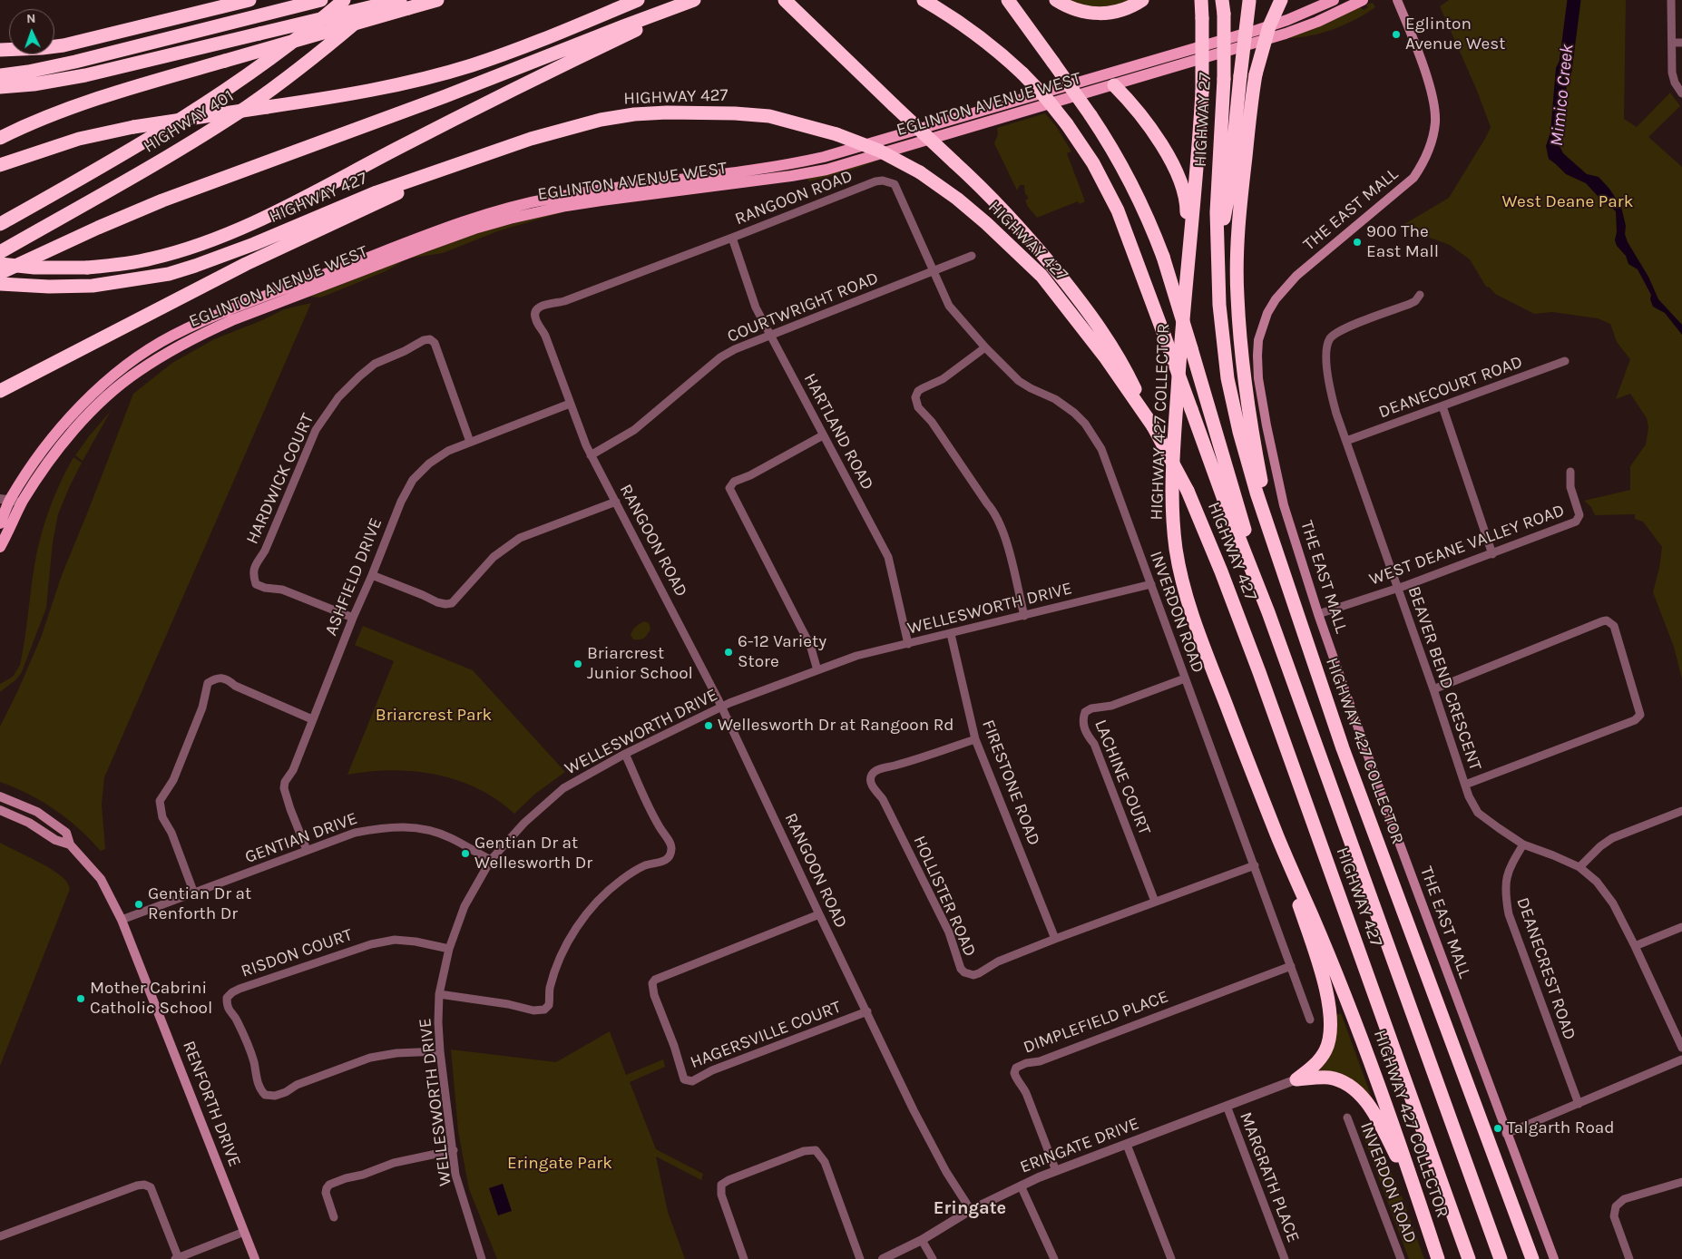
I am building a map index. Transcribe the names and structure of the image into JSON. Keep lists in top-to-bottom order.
{
  "streets": {
    "highway": [
      "HIGHWAY 427",
      "HIGHWAY 27",
      "HIGHWAY 401",
      "HIGHWAY 427 COLLECTOR"
    ],
    "main road": ["EGLINTON AVENUE WEST", "THE EAST MALL", "RENFORTH DRIVE"],
    "street": [
      "RANGOON ROAD",
      "COURTWRIGHT ROAD",
      "DEANECOURT ROAD",
      "HARTLAND ROAD",
      "HARDWICK COURT",
      "WEST DEANE VALLEY ROAD",
      "ASHFIELD DRIVE",
      "WELLESWORTH DRIVE",
      "INVERDON ROAD",
      "BEAVER BEND CRESCENT",
      "LACHINE COURT",
      "FIRESTONE ROAD",
      "GENTIAN DRIVE",
      "HOLLISTER ROAD",
      "RISDON COURT",
      "DEANECREST ROAD",
      "DIMPLEFIELD PLACE",
      "HAGERSVILLE COURT",
      "ERINGATE DRIVE",
      "MARGRATH PLACE"
    ]
  },
  "crossings": [
    ["HIGHWAY 27", "HIGHWAY 427 COLLECTOR"],
    ["RANGOON ROAD", "COURTWRIGHT ROAD"],
    ["RANGOON ROAD", "HARTLAND ROAD"],
    ["RANGOON ROAD", "ASHFIELD DRIVE"],
    ["RANGOON ROAD", "WELLESWORTH DRIVE"],
    ["RANGOON ROAD", "INVERDON ROAD"],
    ["RANGOON ROAD", "HAGERSVILLE COURT"],
    ["RANGOON ROAD", "ERINGATE DRIVE"],
    ["THE EAST MALL", "WEST DEANE VALLEY ROAD"],
    ["COURTWRIGHT ROAD", "HARTLAND ROAD"],
    ["COURTWRIGHT ROAD", "INVERDON ROAD"],
    ["DEANECOURT ROAD", "BEAVER BEND CRESCENT"],
    ["HARTLAND ROAD", "WELLESWORTH DRIVE"],
    ["HARDWICK COURT", "ASHFIELD DRIVE"],
    ["WEST DEANE VALLEY ROAD", "BEAVER BEND CRESCENT"],
    ["ASHFIELD DRIVE", "GENTIAN DRIVE"],
    ["WELLESWORTH DRIVE", "INVERDON ROAD"],
    ["WELLESWORTH DRIVE", "FIRESTONE ROAD"],
    ["WELLESWORTH DRIVE", "GENTIAN DRIVE"],
    ["WELLESWORTH DRIVE", "RISDON COURT"],
    ["INVERDON ROAD", "LACHINE COURT"],
    ["INVERDON ROAD", "HOLLISTER ROAD"],
    ["INVERDON ROAD", "DIMPLEFIELD PLACE"],
    ["BEAVER BEND CRESCENT", "DEANECREST ROAD"],
    ["LACHINE COURT", "HOLLISTER ROAD"],
    ["FIRESTONE ROAD", "HOLLISTER ROAD"],
    ["GENTIAN DRIVE", "RENFORTH DRIVE"],
    ["DIMPLEFIELD PLACE", "ERINGATE DRIVE"],
    ["ERINGATE DRIVE", "MARGRATH PLACE"]
  ],
  "districts": ["Eringate"],
  "water": ["Mimico Creek"],
  "parks": ["West Deane Park", "Briarcrest Park", "Eringate Park"],
  "places": [
    "Eglinton Avenue West",
    "900 The East Mall",
    "6-12 Variety Store",
    "Briarcrest Junior School",
    "Wellesworth Dr at Rangoon Rd",
    "Gentian Dr at Wellesworth Dr",
    "Gentian Dr at Renforth Dr",
    "Mother Cabrini Catholic School",
    "Talgarth Road"
  ],
  "north": "top"
}
